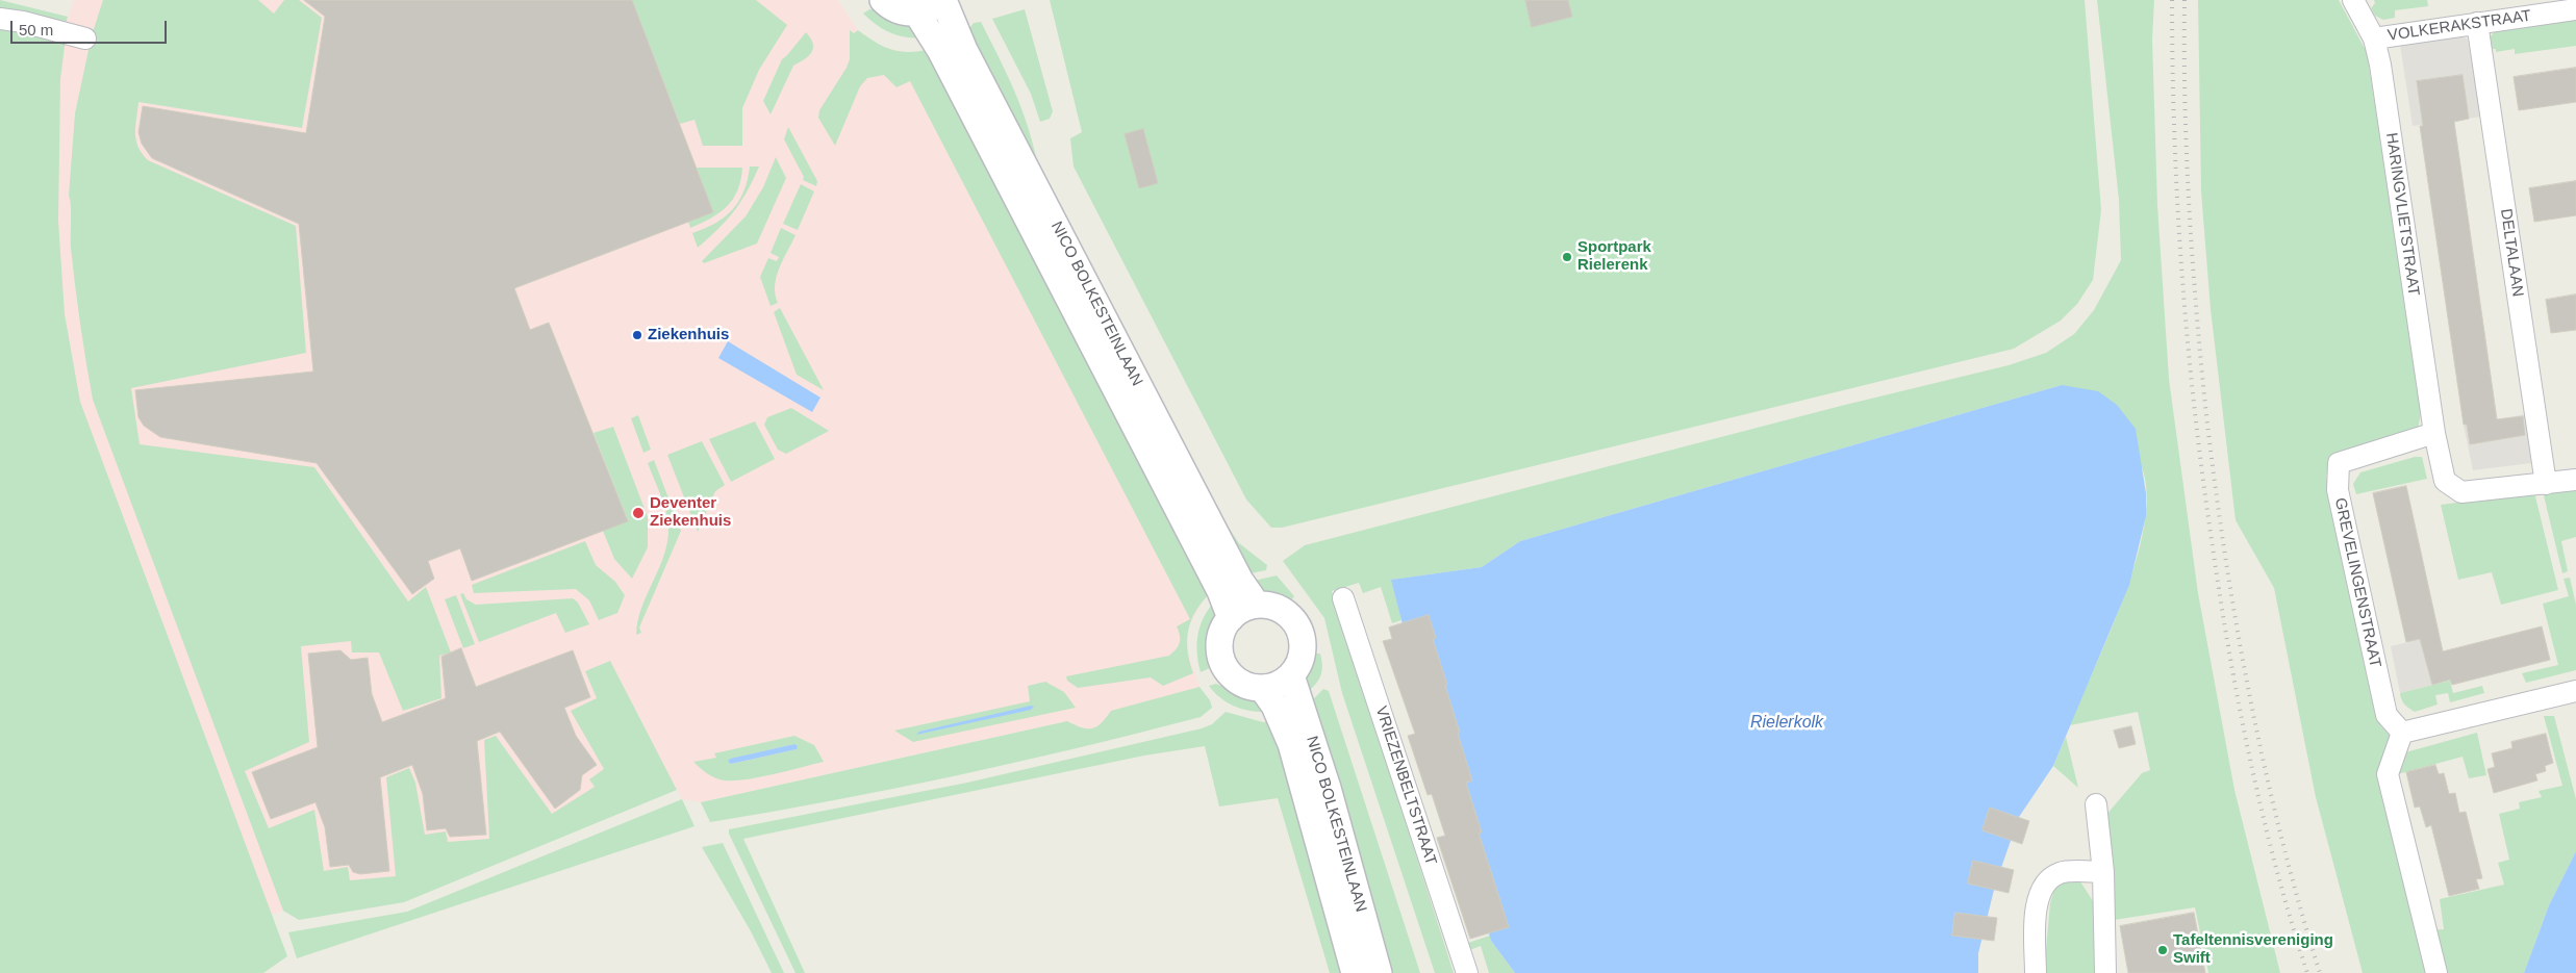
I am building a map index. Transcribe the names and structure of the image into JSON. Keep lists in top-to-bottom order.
{
  "streets": {
    "street": [
      "VOLKERAKSTRAAT",
      "HARINGVLIETSTRAAT",
      "DELTALAAN",
      "NICO BOLKESTEINLAAN",
      "GREVELINGENSTRAAT",
      "VRIEZENBELTSTRAAT"
    ]
  },
  "crossings": [
    ["VOLKERAKSTRAAT", "HARINGVLIETSTRAAT"],
    ["VOLKERAKSTRAAT", "DELTALAAN"],
    ["HARINGVLIETSTRAAT", "DELTALAAN"],
    ["HARINGVLIETSTRAAT", "GREVELINGENSTRAAT"]
  ],
  "water": ["Rielerkolk"],
  "places": [
    "Sportpark Rielerenk",
    "Ziekenhuis",
    "Deventer Ziekenhuis",
    "Tafeltennisvereniging Swift"
  ],
  "scale_bar": "50 m"
}
